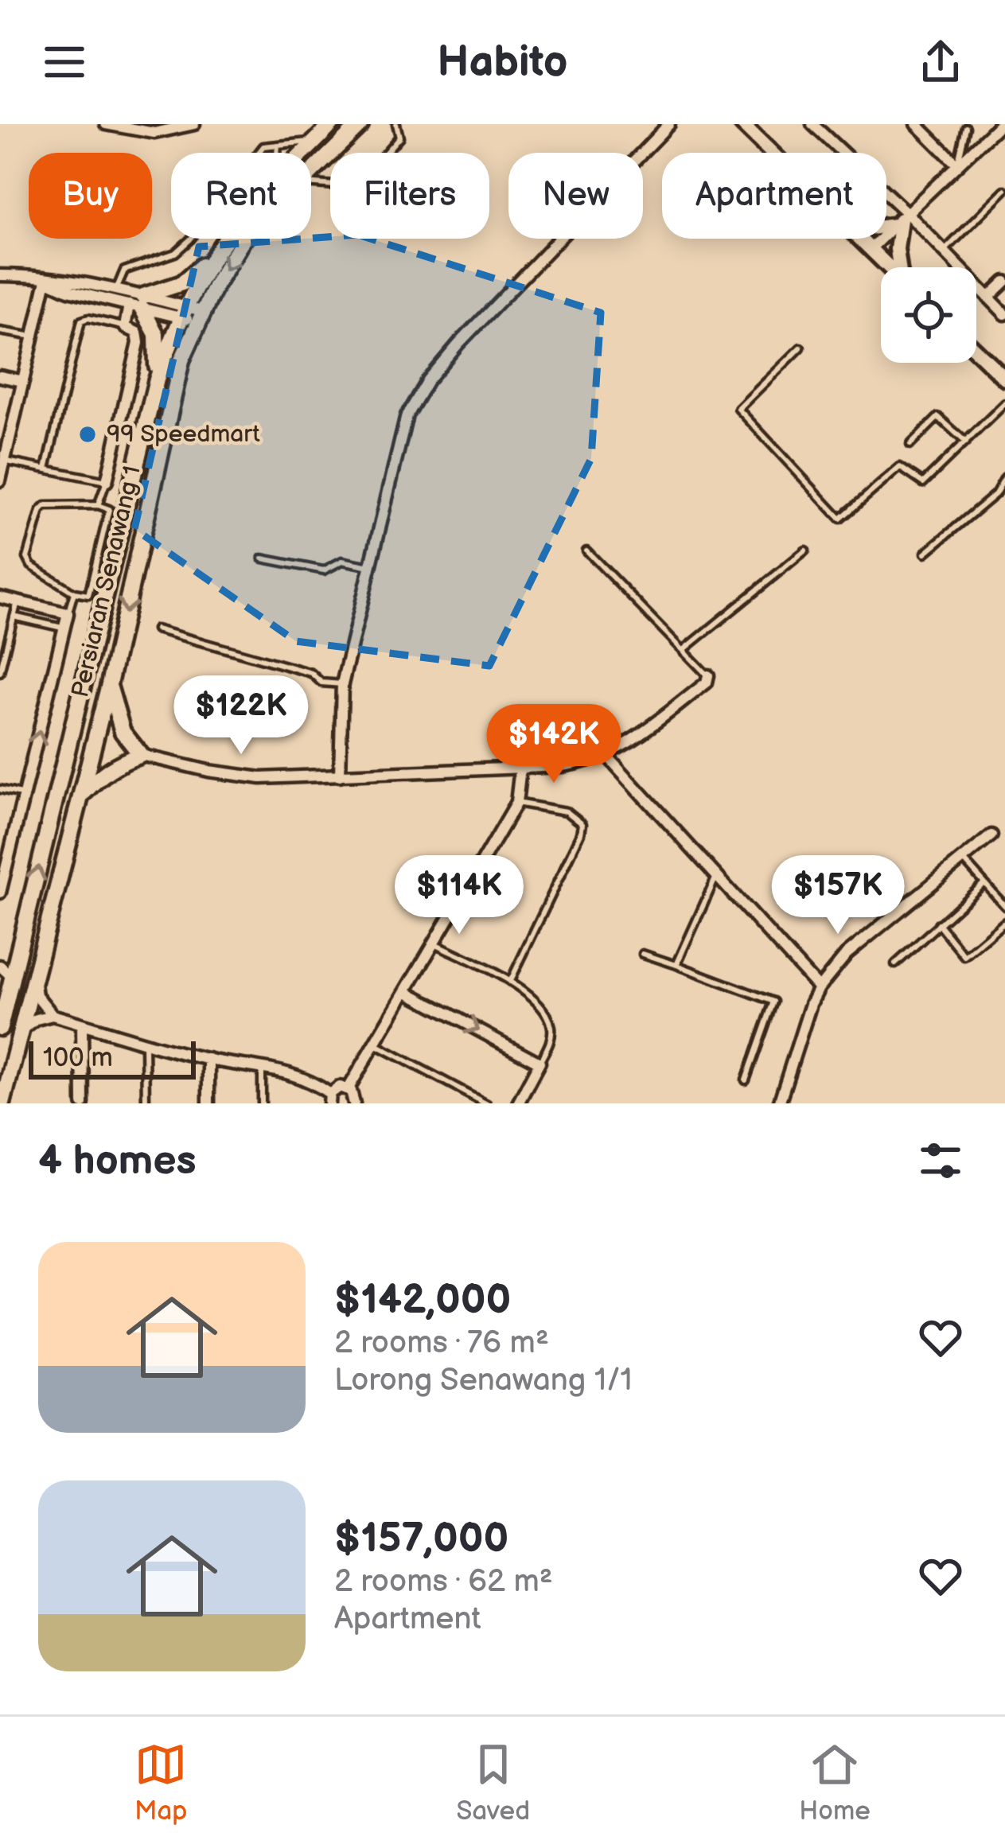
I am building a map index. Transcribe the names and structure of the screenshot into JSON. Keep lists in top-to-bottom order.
{
  "streets": {
    "main road": ["Persiaran Senawang 1"]
  },
  "places": ["99 Speedmart"],
  "scale_bar": "100 m",
  "page": {
    "header": "Habito",
    "chip": [
      "Buy",
      "Rent",
      "Filters",
      "New",
      "Apartment"
    ],
    "price": [
      "$122K",
      "$142K",
      "$114K",
      "$157K"
    ],
    "scale": "100 m",
    "heading": "4 homes",
    "list": [
      {
        "name": "$142,000",
        "note": "2 rooms · 76 m² · Lorong Senawang 1/1"
      },
      {
        "name": "$157,000",
        "note": "2 rooms · 62 m² · Apartment"
      }
    ],
    "tabs": ["Map", "Saved", "Home"]
  }
}
